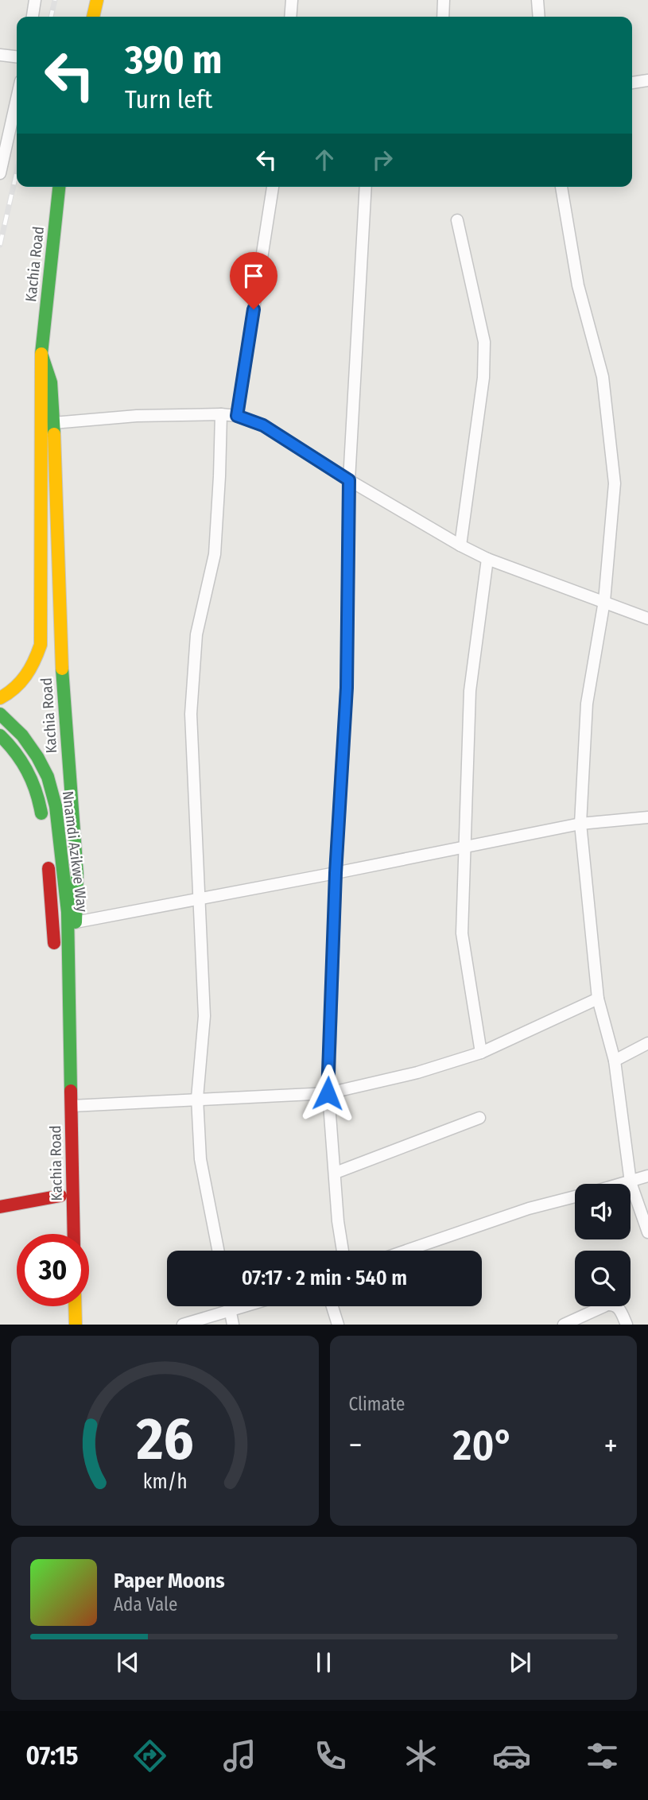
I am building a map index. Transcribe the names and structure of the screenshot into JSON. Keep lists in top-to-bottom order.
{
  "streets": {
    "main road": ["Kachia Road", "Nnamdi Azikwe Way"]
  },
  "crossings": [
    ["Kachia Road", "Nnamdi Azikwe Way"]
  ],
  "page": {
    "turn": ["390 m", "Turn left"],
    "limit": "30",
    "trip": "07:17 · 2 min · 540 m",
    "tile": "Climate",
    "heat": ["−", "20°", "+"],
    "song": ["Paper Moons", "Ada Vale"],
    "tabs": "07:15",
    "gauge": ["26", "km/h"]
  }
}
